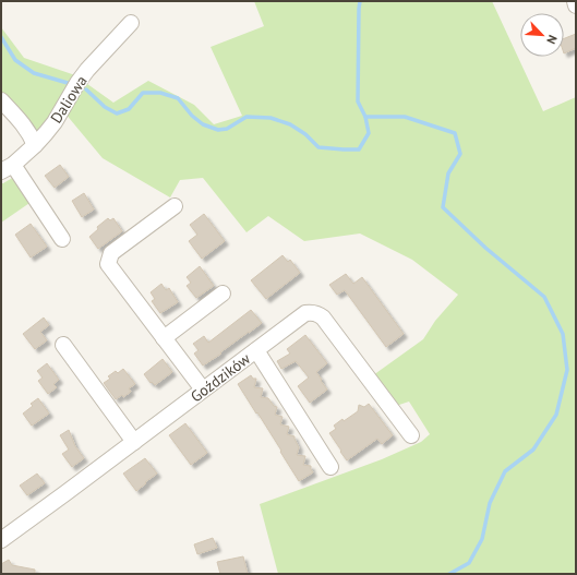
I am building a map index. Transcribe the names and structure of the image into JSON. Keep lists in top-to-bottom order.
{
  "streets": {
    "street": ["Daliowa", "Goździków"]
  },
  "north": "bottom right"
}
